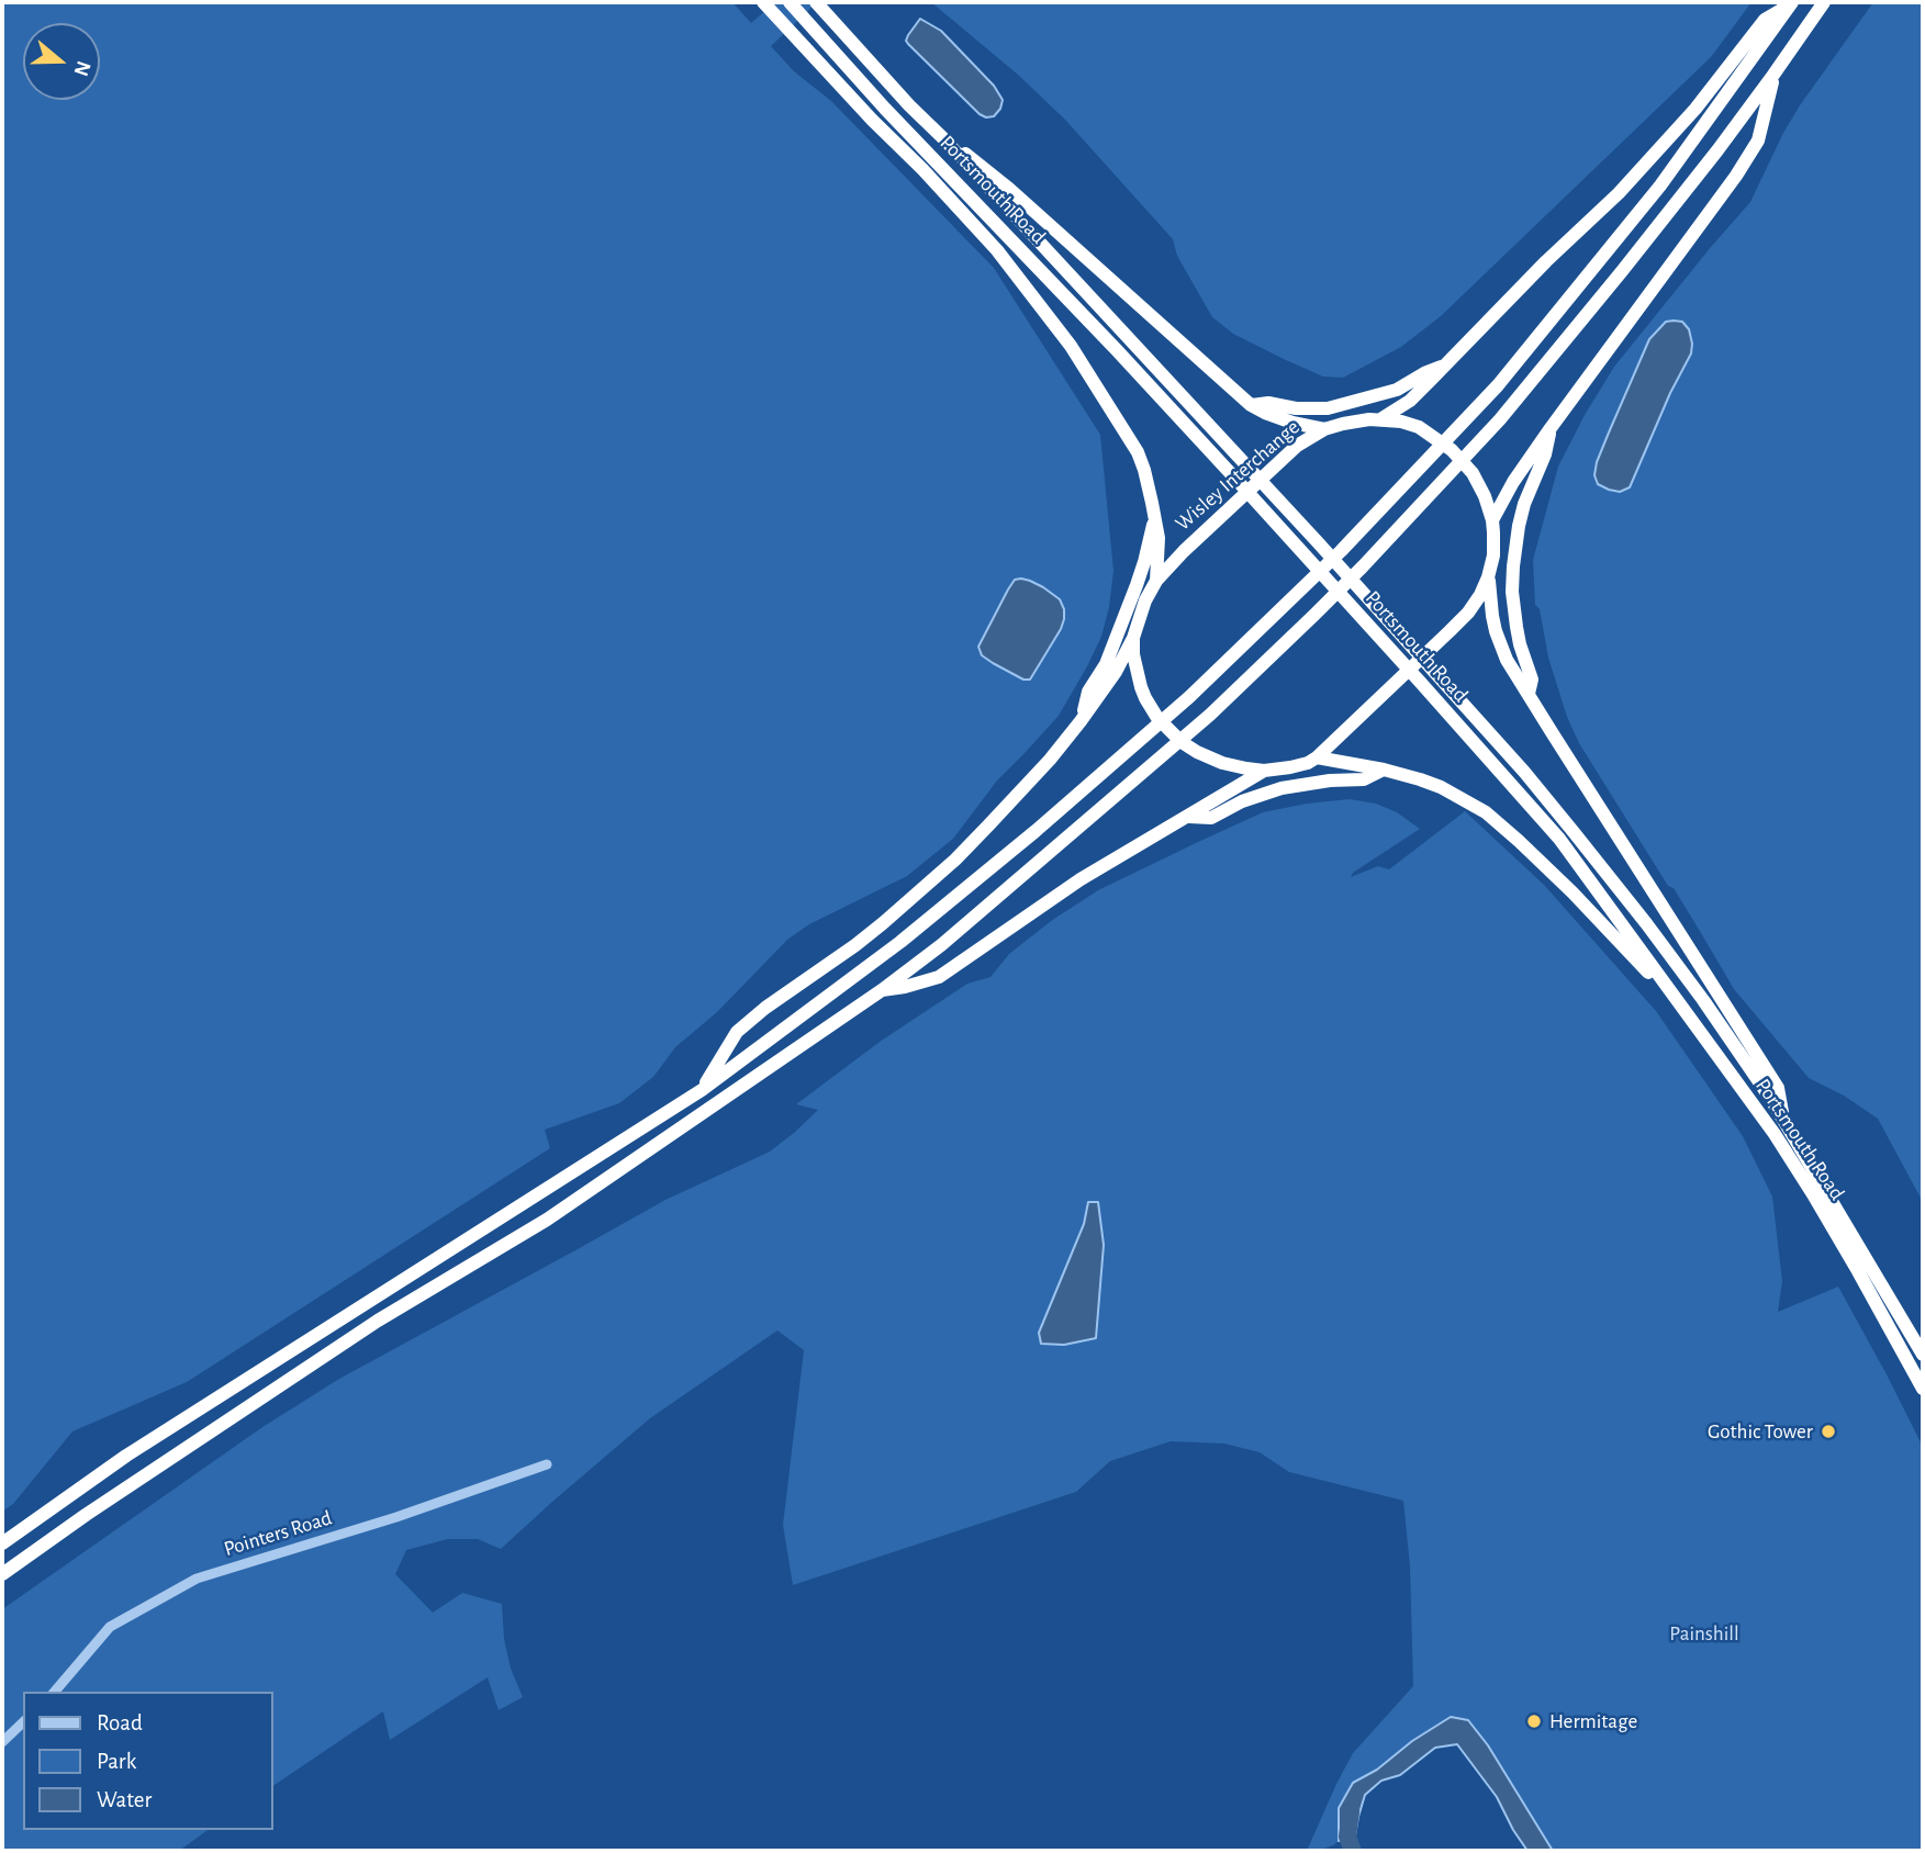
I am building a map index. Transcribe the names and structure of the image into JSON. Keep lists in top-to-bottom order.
{
  "streets": {
    "highway": ["Portsmouth Road", "Wisley Interchange"],
    "street": ["Pointers Road"]
  },
  "parks": ["Painshill"],
  "places": ["Gothic Tower", "Hermitage"],
  "legend": ["Road", "Park", "Water"],
  "north": "right"
}
